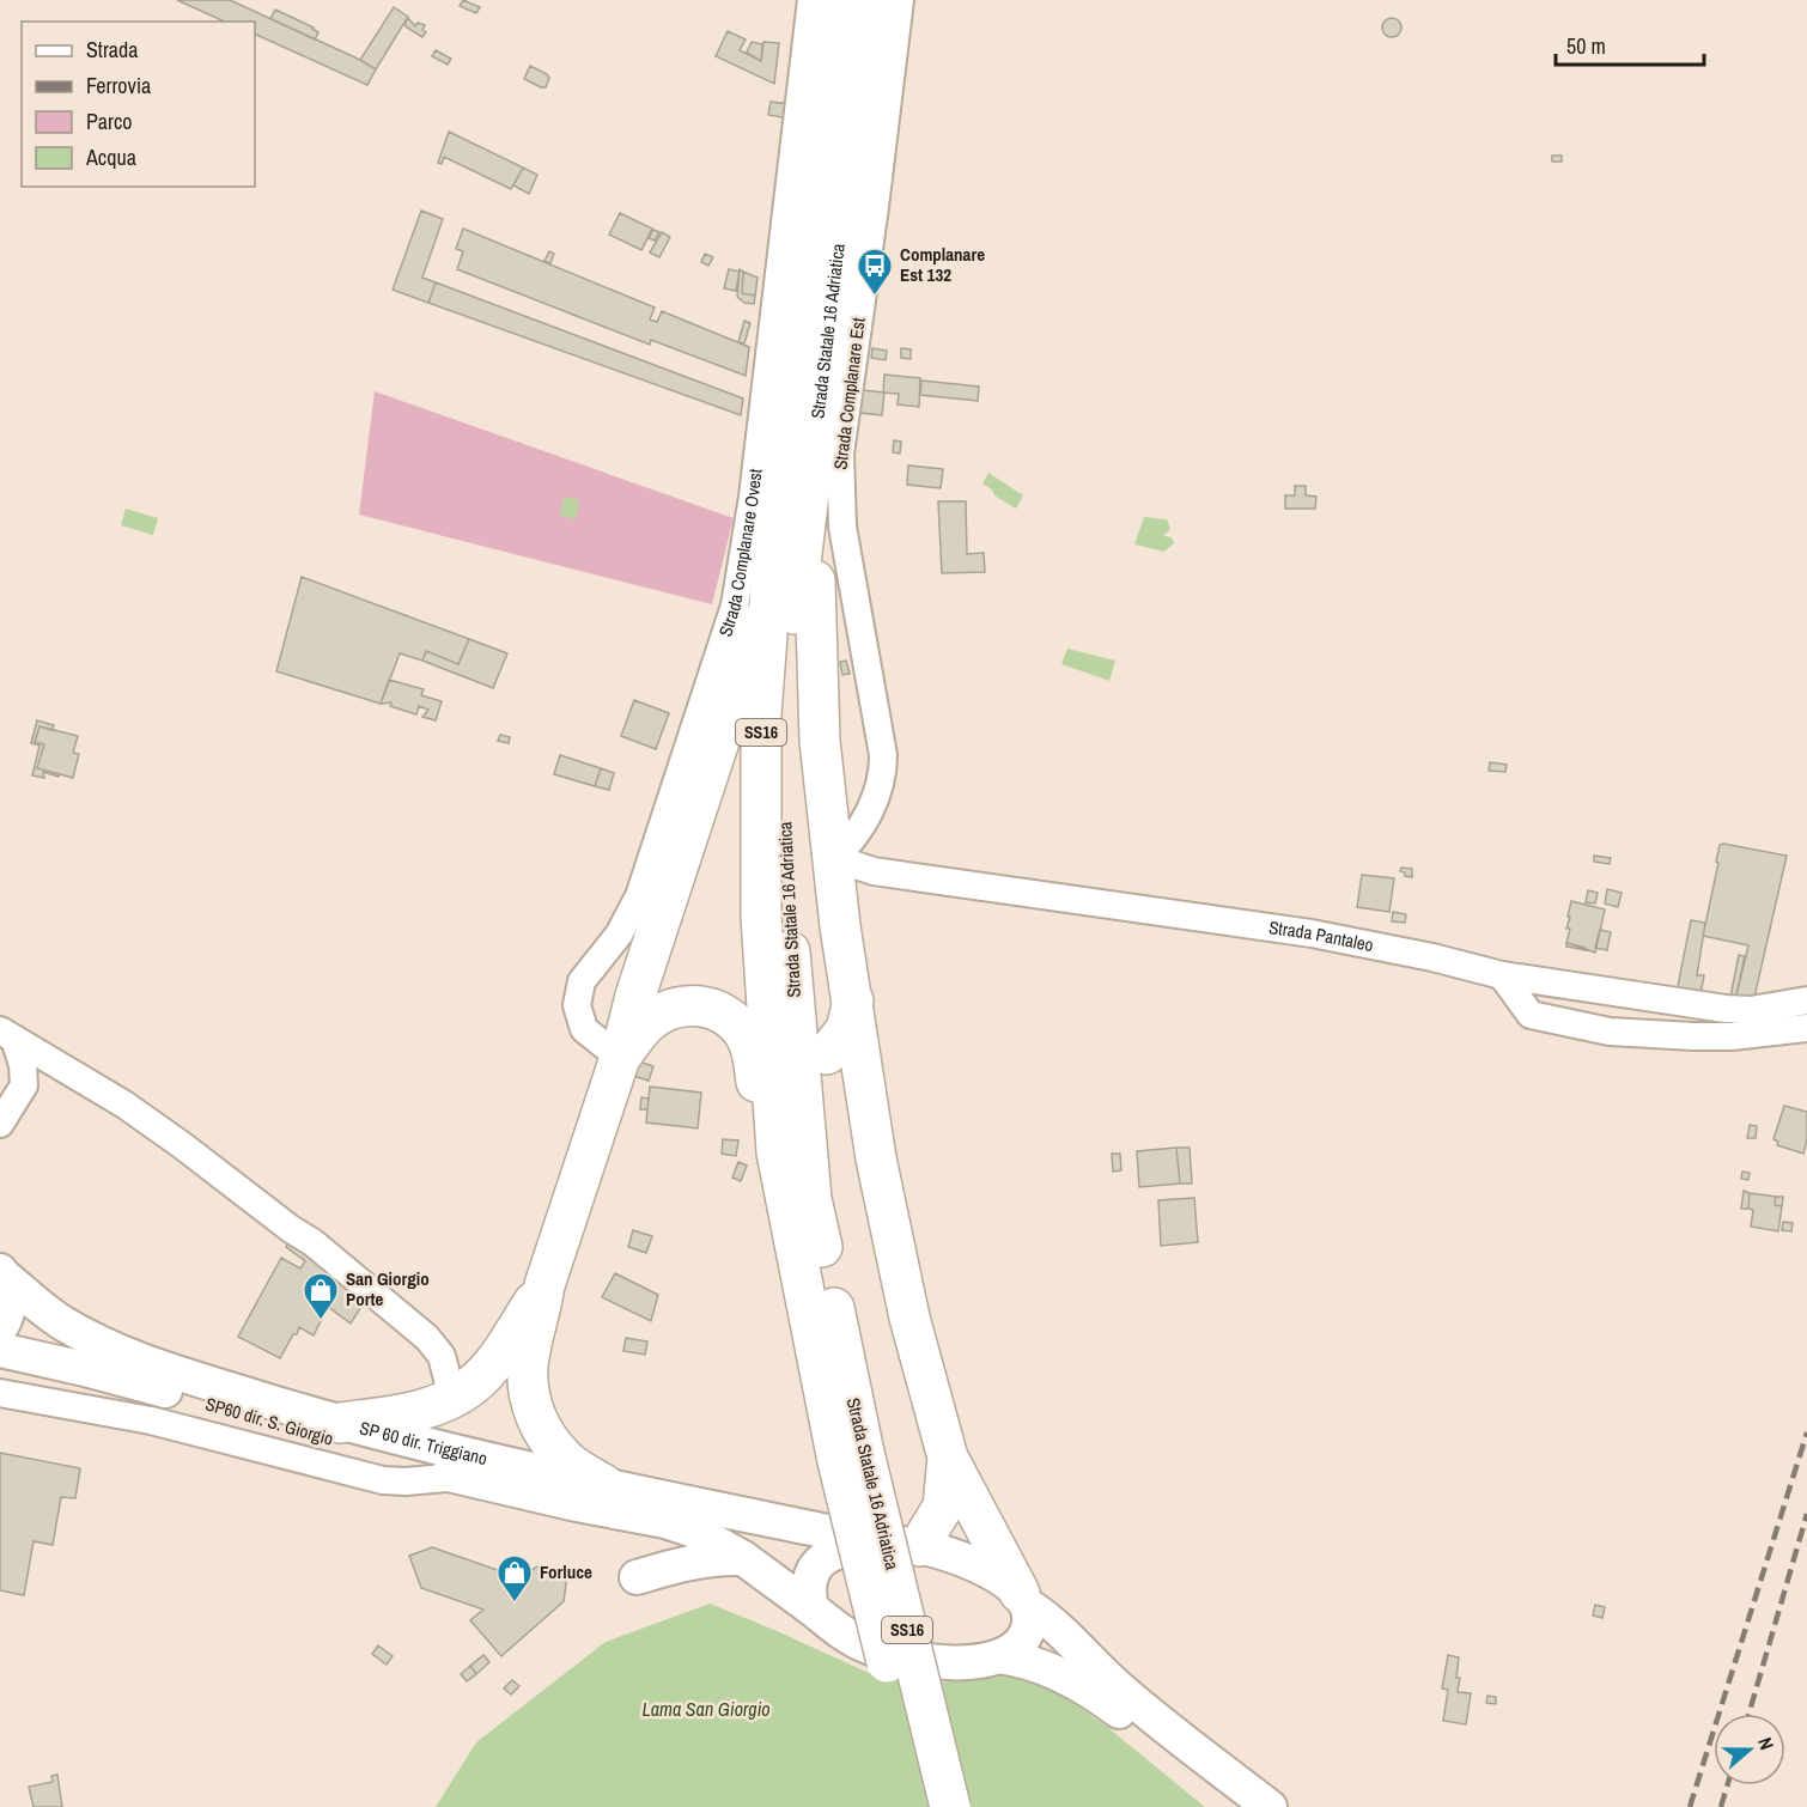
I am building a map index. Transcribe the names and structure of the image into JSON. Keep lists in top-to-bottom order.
{
  "streets": {
    "highway": ["Strada Statale 16 Adriatica", "SS16"],
    "main road": ["SP60 dir. S. Giorgio", "SP 60 dir. Triggiano"],
    "street": ["Strada Complanare Est", "Strada Complanare Ovest", "Strada Pantaleo"]
  },
  "crossings": [
    ["Strada Statale 16 Adriatica", "SS16"],
    ["Strada Complanare Est", "SS16"],
    ["Strada Complanare Est", "Strada Pantaleo"],
    ["Strada Complanare Ovest", "SS16"],
    ["SS16", "Strada Pantaleo"],
    ["SS16", "SP60 dir. S. Giorgio"],
    ["SS16", "SP 60 dir. Triggiano"],
    ["SP60 dir. S. Giorgio", "SP 60 dir. Triggiano"]
  ],
  "water": ["Lama San Giorgio"],
  "places": {
    "bus stop": ["Complanare Est 132"],
    "shop": ["San Giorgio Porte", "Forluce"]
  },
  "legend": [
    "Strada",
    "Ferrovia",
    "Parco",
    "Acqua"
  ],
  "scale_bar": "50 m",
  "north": "right"
}
